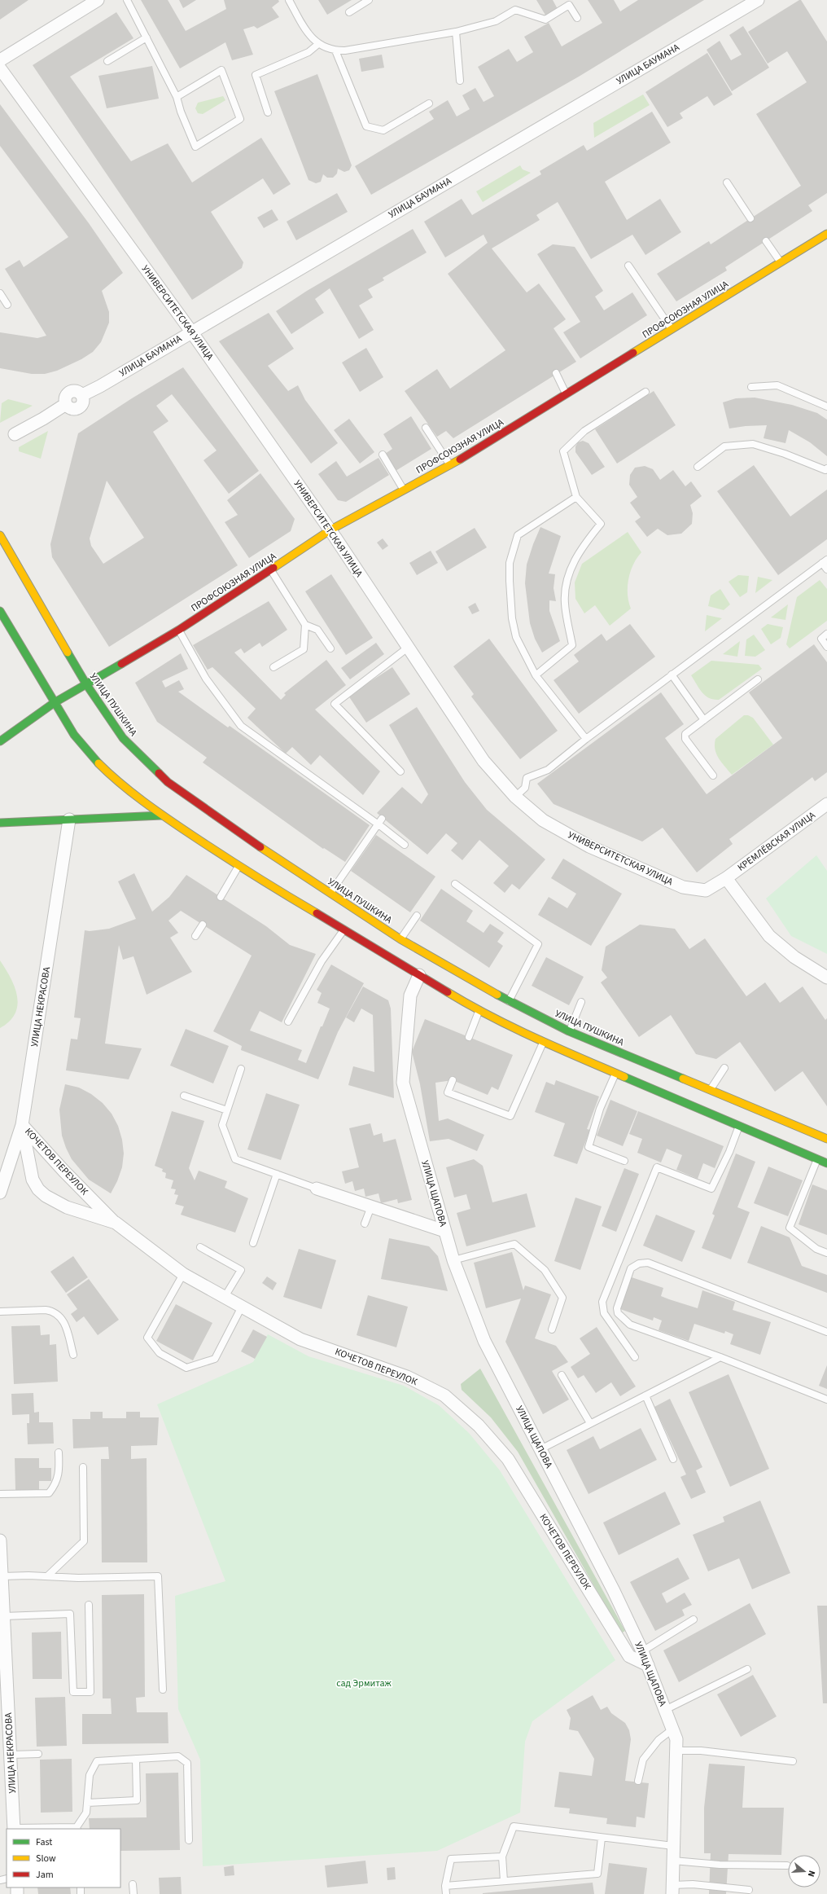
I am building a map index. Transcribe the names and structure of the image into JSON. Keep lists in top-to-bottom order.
{
  "streets": {
    "main road": ["ПРОФСОЮЗНАЯ УЛИЦА", "УЛИЦА ПУШКИНА"],
    "street": [
      "УЛИЦА БАУМАНА",
      "УНИВЕРСИТЕТСКАЯ УЛИЦА",
      "КРЕМЛЁВСКАЯ УЛИЦА",
      "УЛИЦА НЕКРАСОВА",
      "КОЧЕТОВ ПЕРЕУЛОК",
      "УЛИЦА ЩАПОВА"
    ]
  },
  "crossings": [
    ["УЛИЦА БАУМАНА", "УНИВЕРСИТЕТСКАЯ УЛИЦА"],
    ["ПРОФСОЮЗНАЯ УЛИЦА", "УНИВЕРСИТЕТСКАЯ УЛИЦА"],
    ["ПРОФСОЮЗНАЯ УЛИЦА", "УЛИЦА ПУШКИНА"],
    ["УНИВЕРСИТЕТСКАЯ УЛИЦА", "КРЕМЛЁВСКАЯ УЛИЦА"],
    ["УЛИЦА НЕКРАСОВА", "КОЧЕТОВ ПЕРЕУЛОК"],
    ["КОЧЕТОВ ПЕРЕУЛОК", "УЛИЦА ЩАПОВА"]
  ],
  "parks": ["сад Эрмитаж"],
  "legend": ["Fast", "Slow", "Jam"],
  "north": "right"
}
